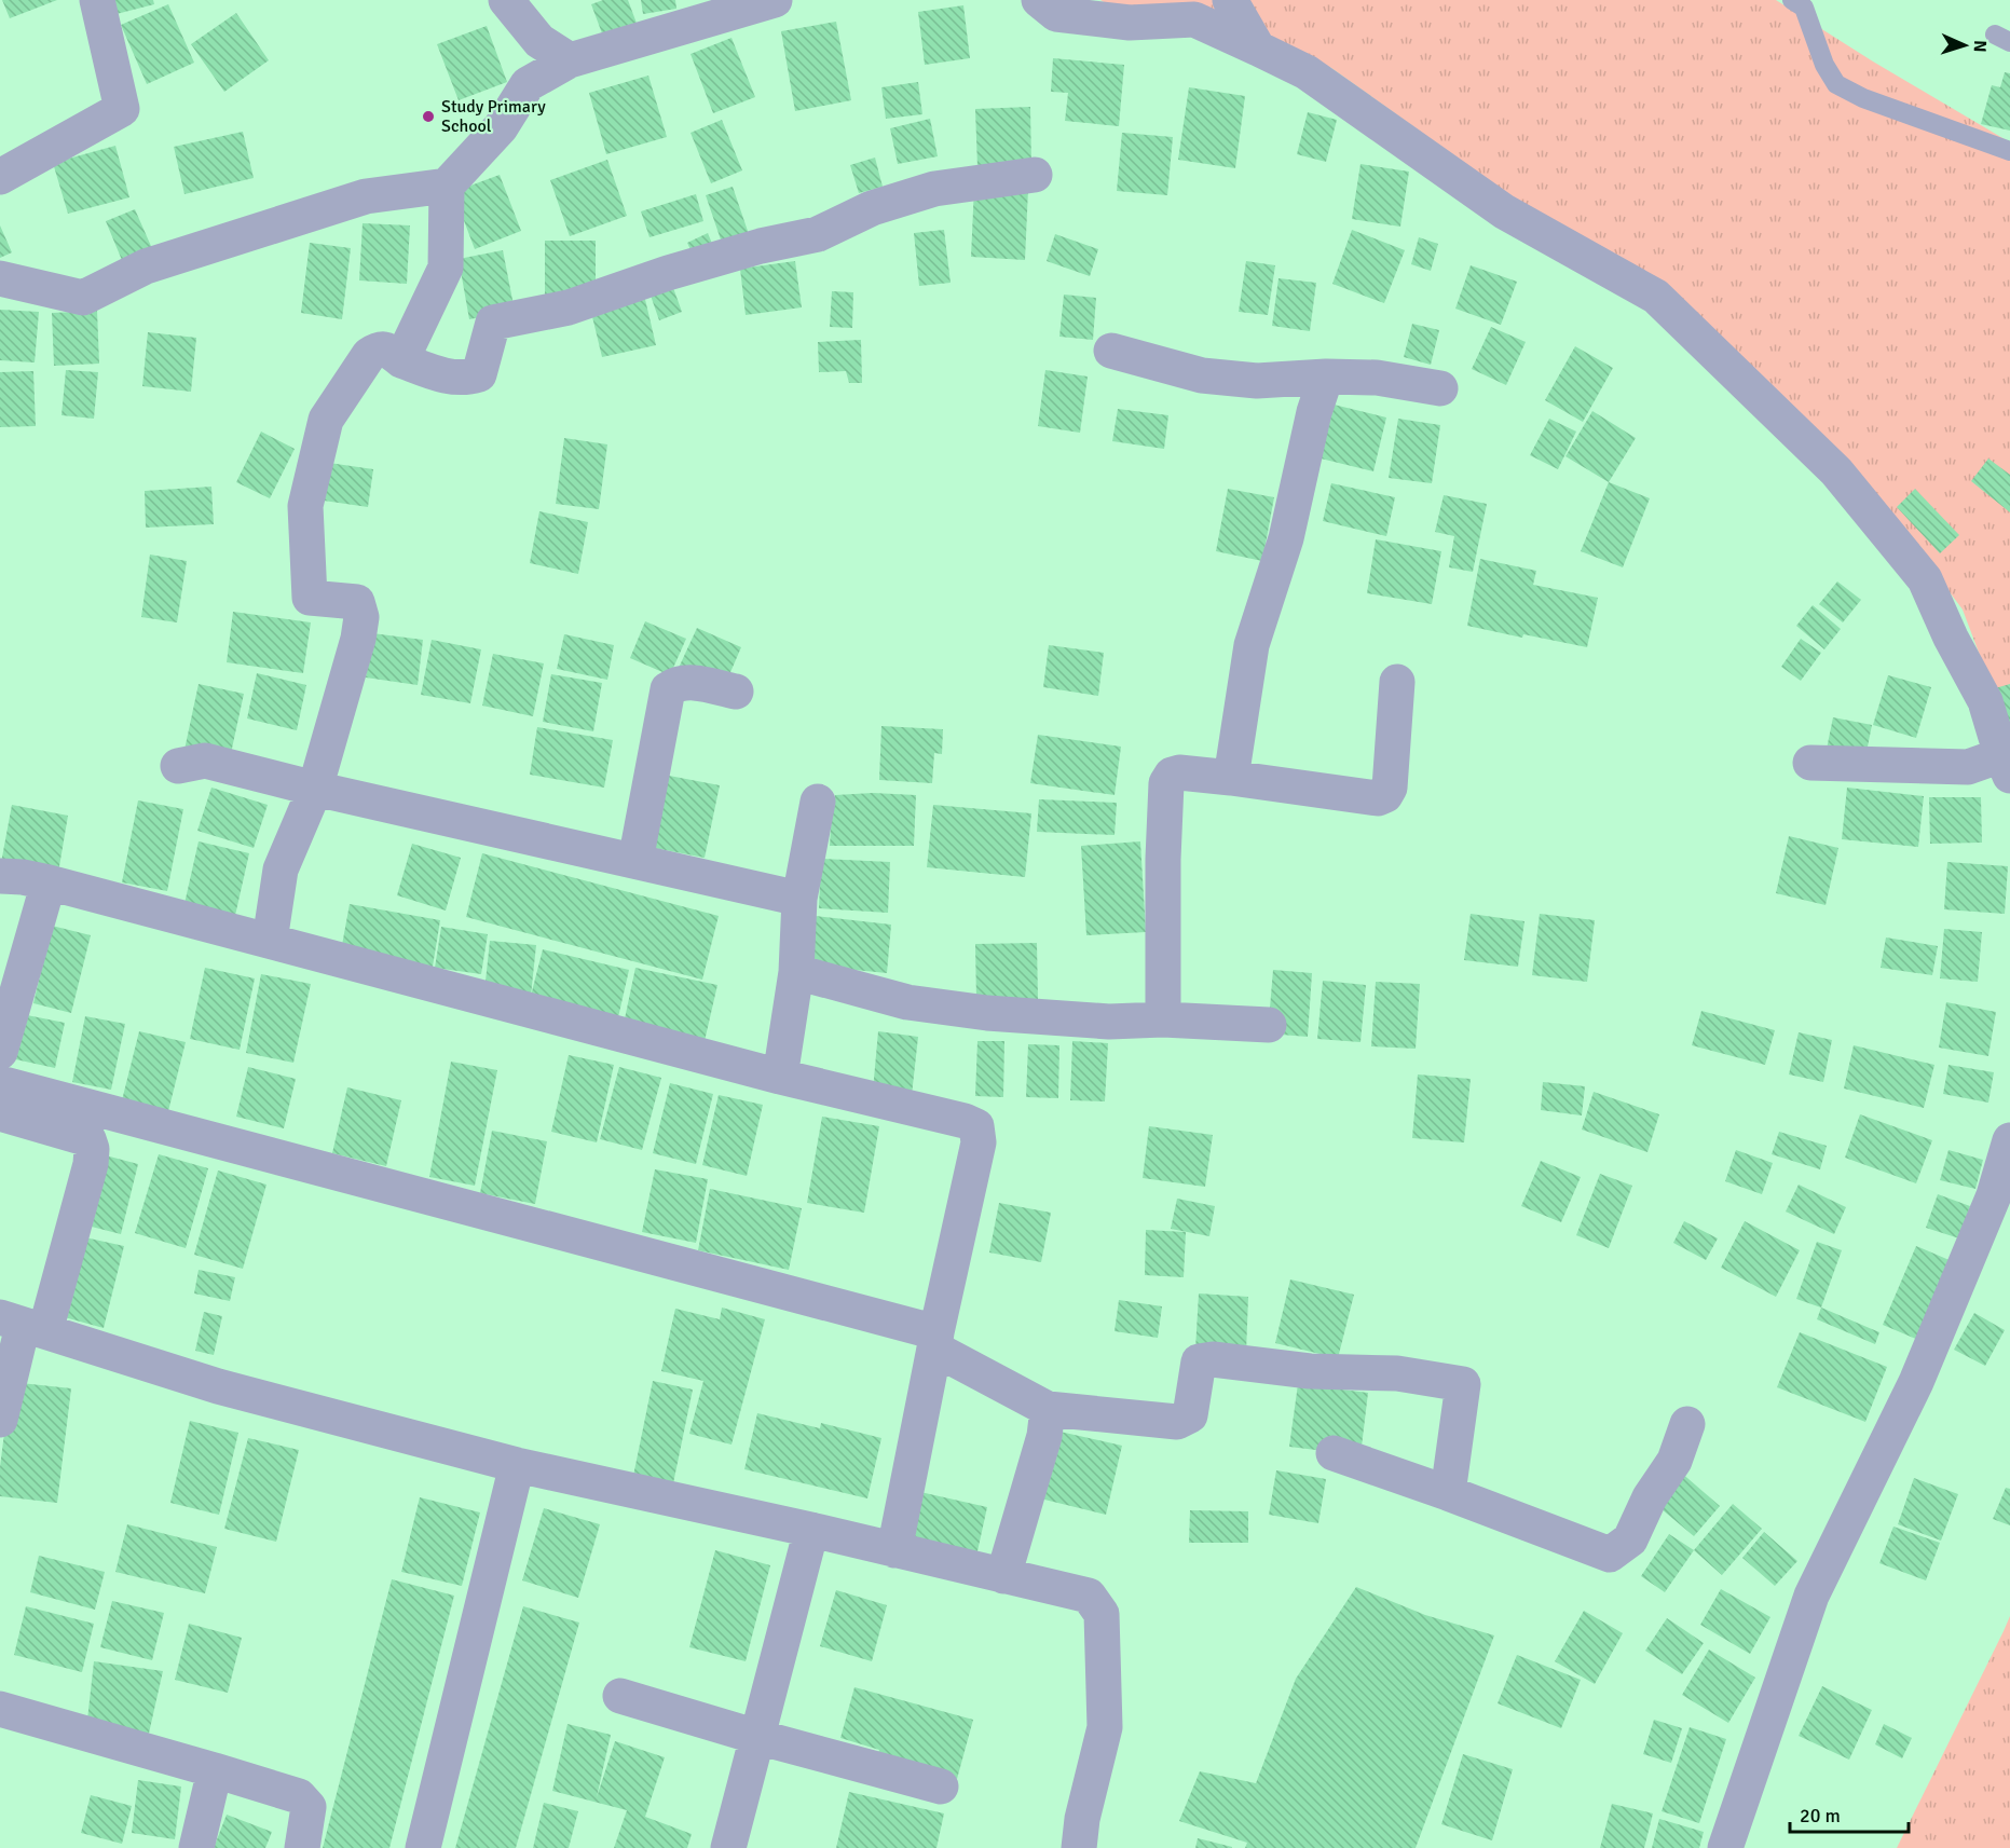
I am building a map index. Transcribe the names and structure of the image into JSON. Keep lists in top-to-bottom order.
{
  "places": ["Study Primary School"],
  "scale_bar": "20 m",
  "north": "right"
}
